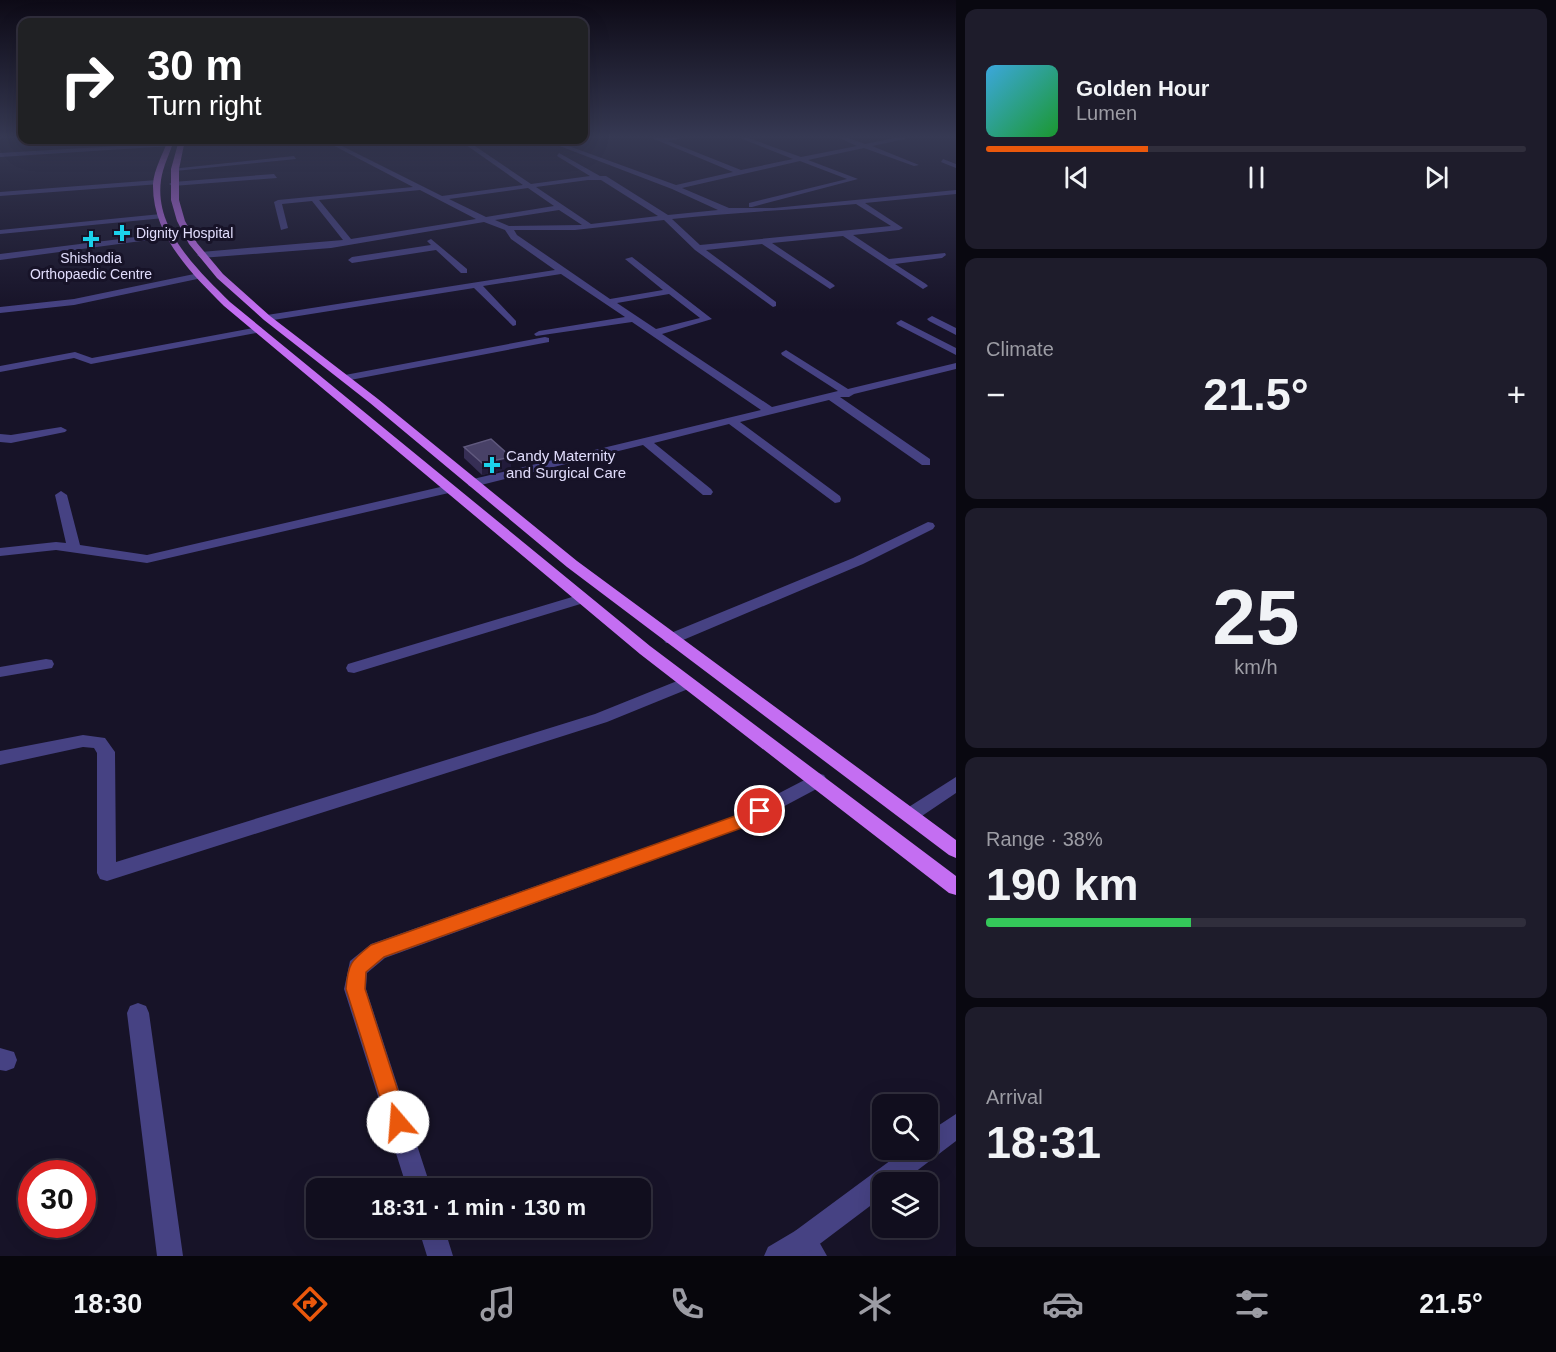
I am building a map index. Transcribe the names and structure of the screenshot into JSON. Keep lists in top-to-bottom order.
{
  "places": {
    "health": ["Dignity Hospital", "Shishodia Orthopaedic Centre", "Candy Maternity and Surgical Care"]
  },
  "page": {
    "turn": ["30 m", "Turn right"],
    "song": ["Golden Hour", "Lumen"],
    "tile": [
      "Climate",
      ["25", "km/h"],
      ["Range · 38%", "190 km"],
      ["Arrival", "18:31"]
    ],
    "heat": ["−", "21.5°", "+"],
    "limit": "30",
    "trip": "18:31 · 1 min · 130 m",
    "tabs": ["18:30", "21.5°"]
  }
}
